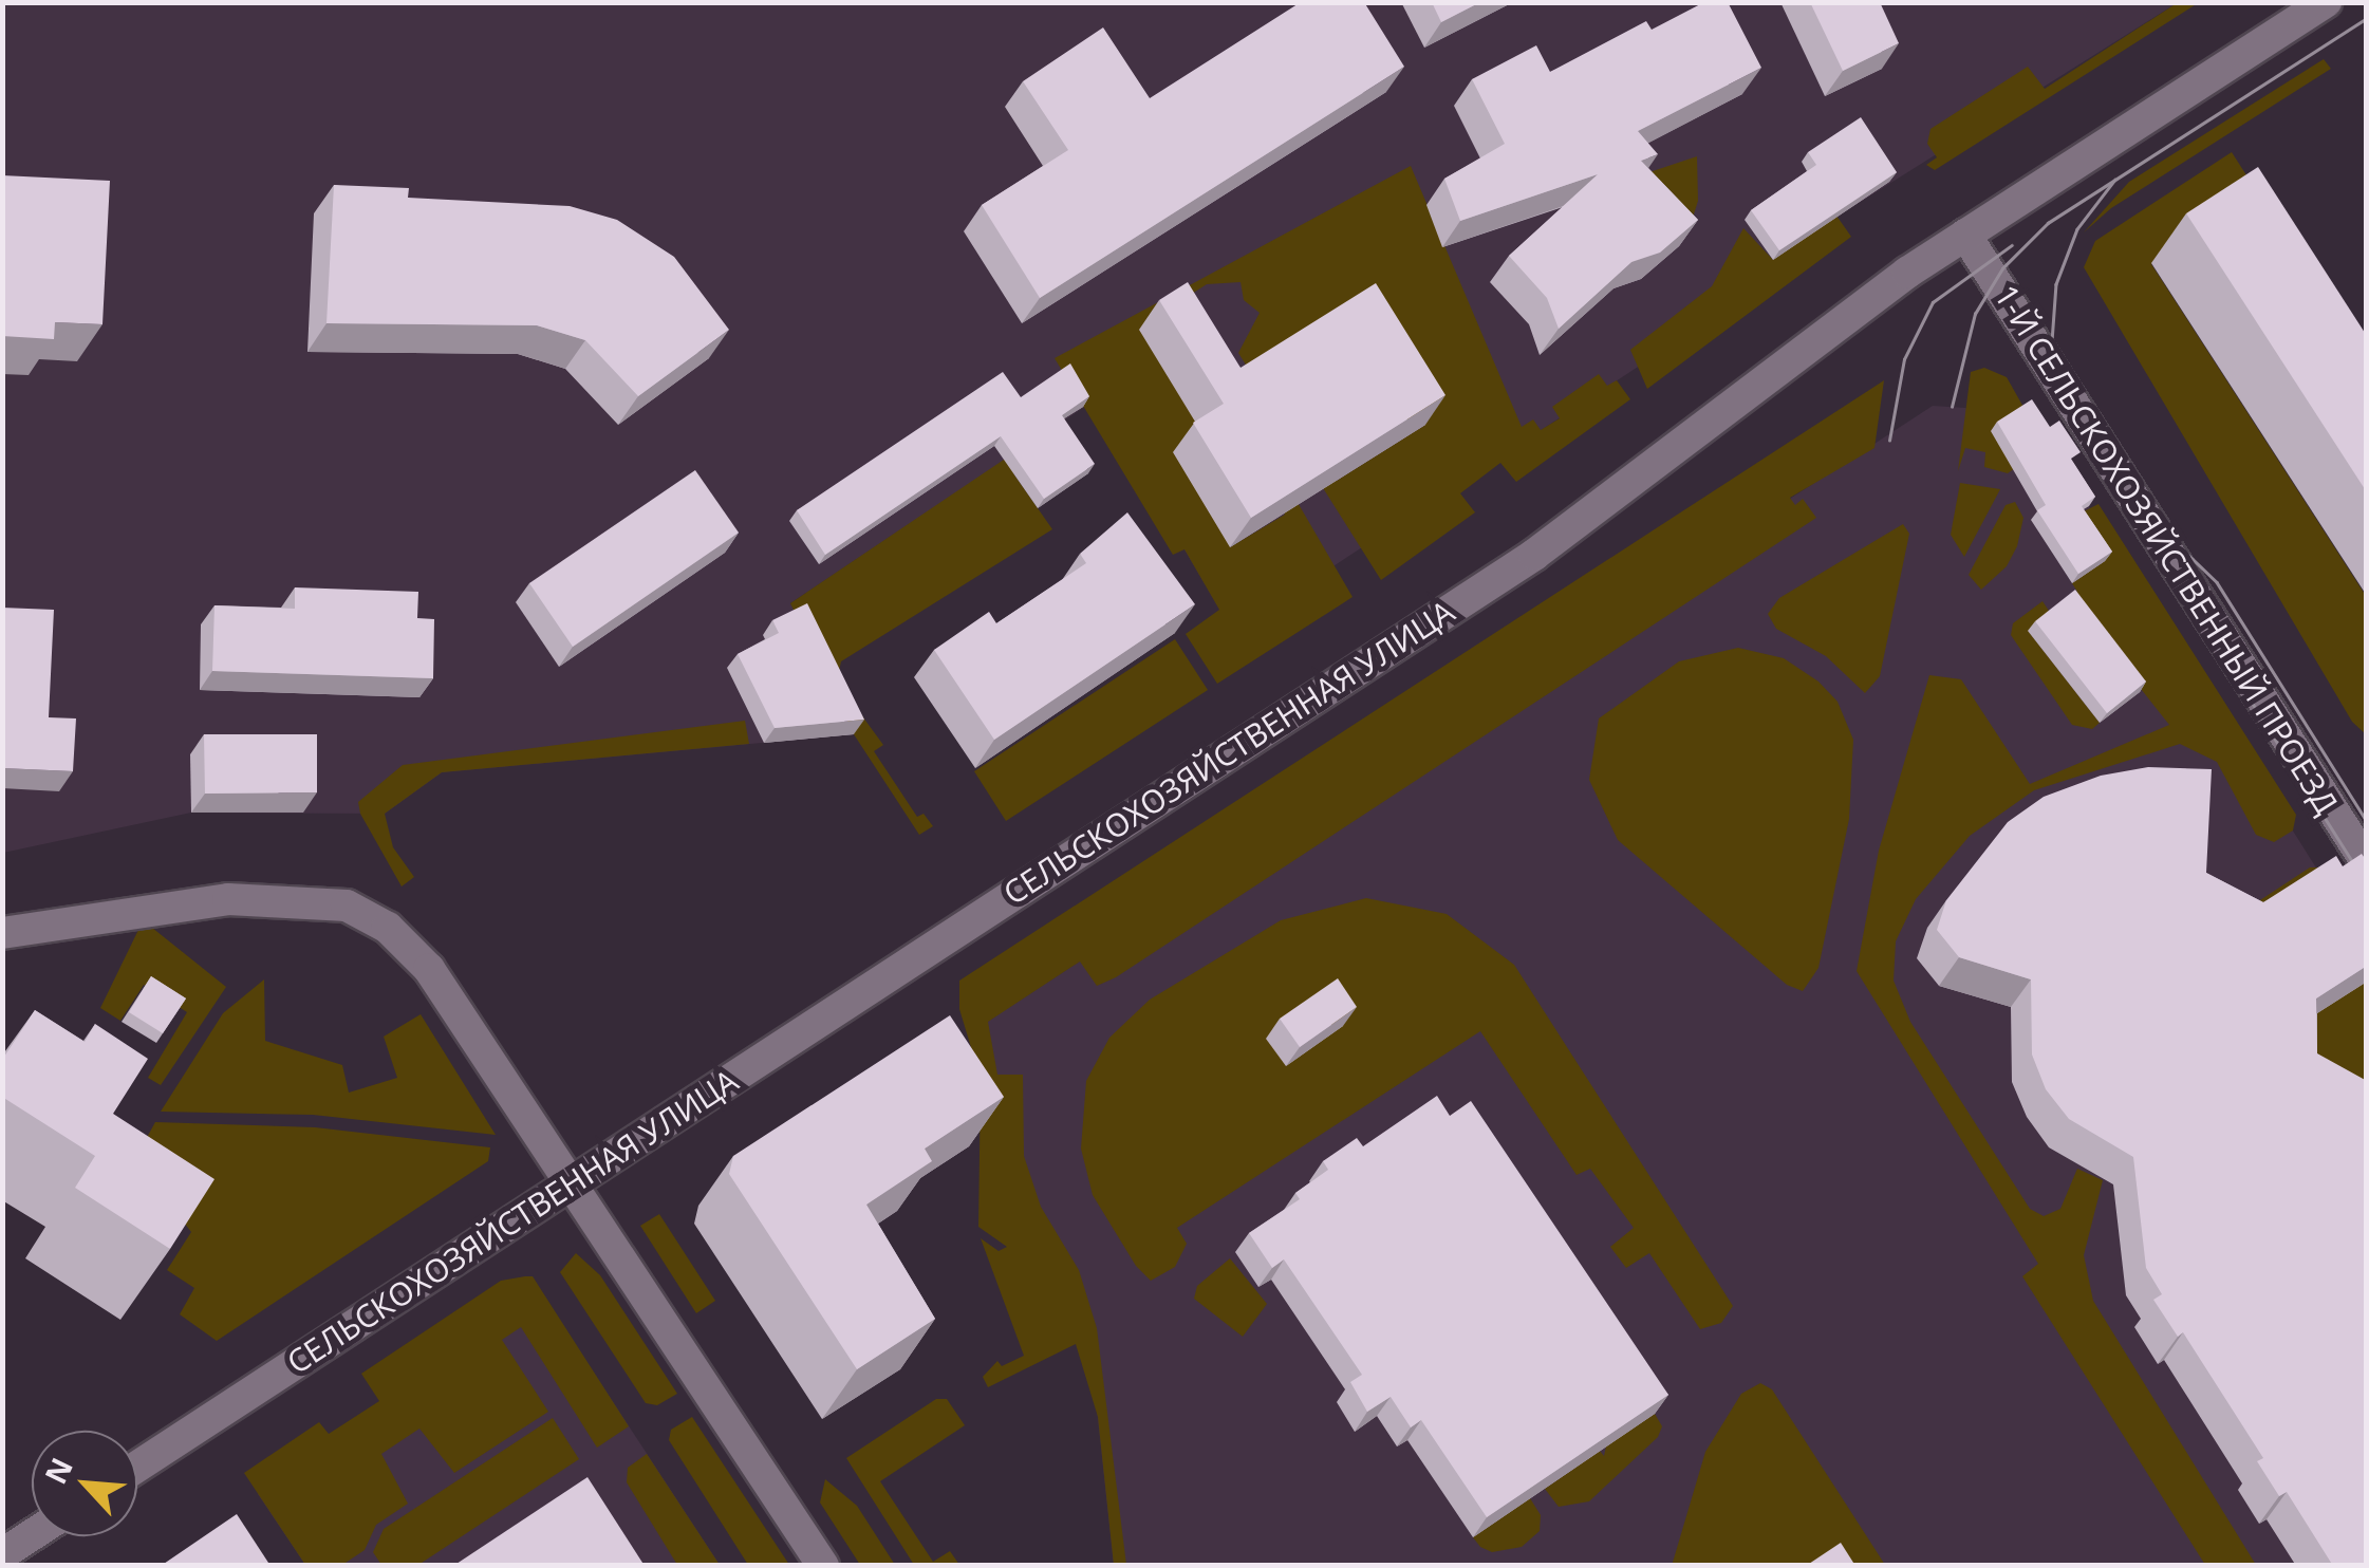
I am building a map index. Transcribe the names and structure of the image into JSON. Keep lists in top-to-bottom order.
{
  "streets": {
    "main road": ["1-Й СЕЛЬСКОХОЗЯЙСТВЕННЫЙ ПРОЕЗД", "СЕЛЬСКОХОЗЯЙСТВЕННАЯ УЛИЦА"]
  },
  "crossings": [
    ["1-Й СЕЛЬСКОХОЗЯЙСТВЕННЫЙ ПРОЕЗД", "СЕЛЬСКОХОЗЯЙСТВЕННАЯ УЛИЦА"]
  ],
  "north": "top left"
}
